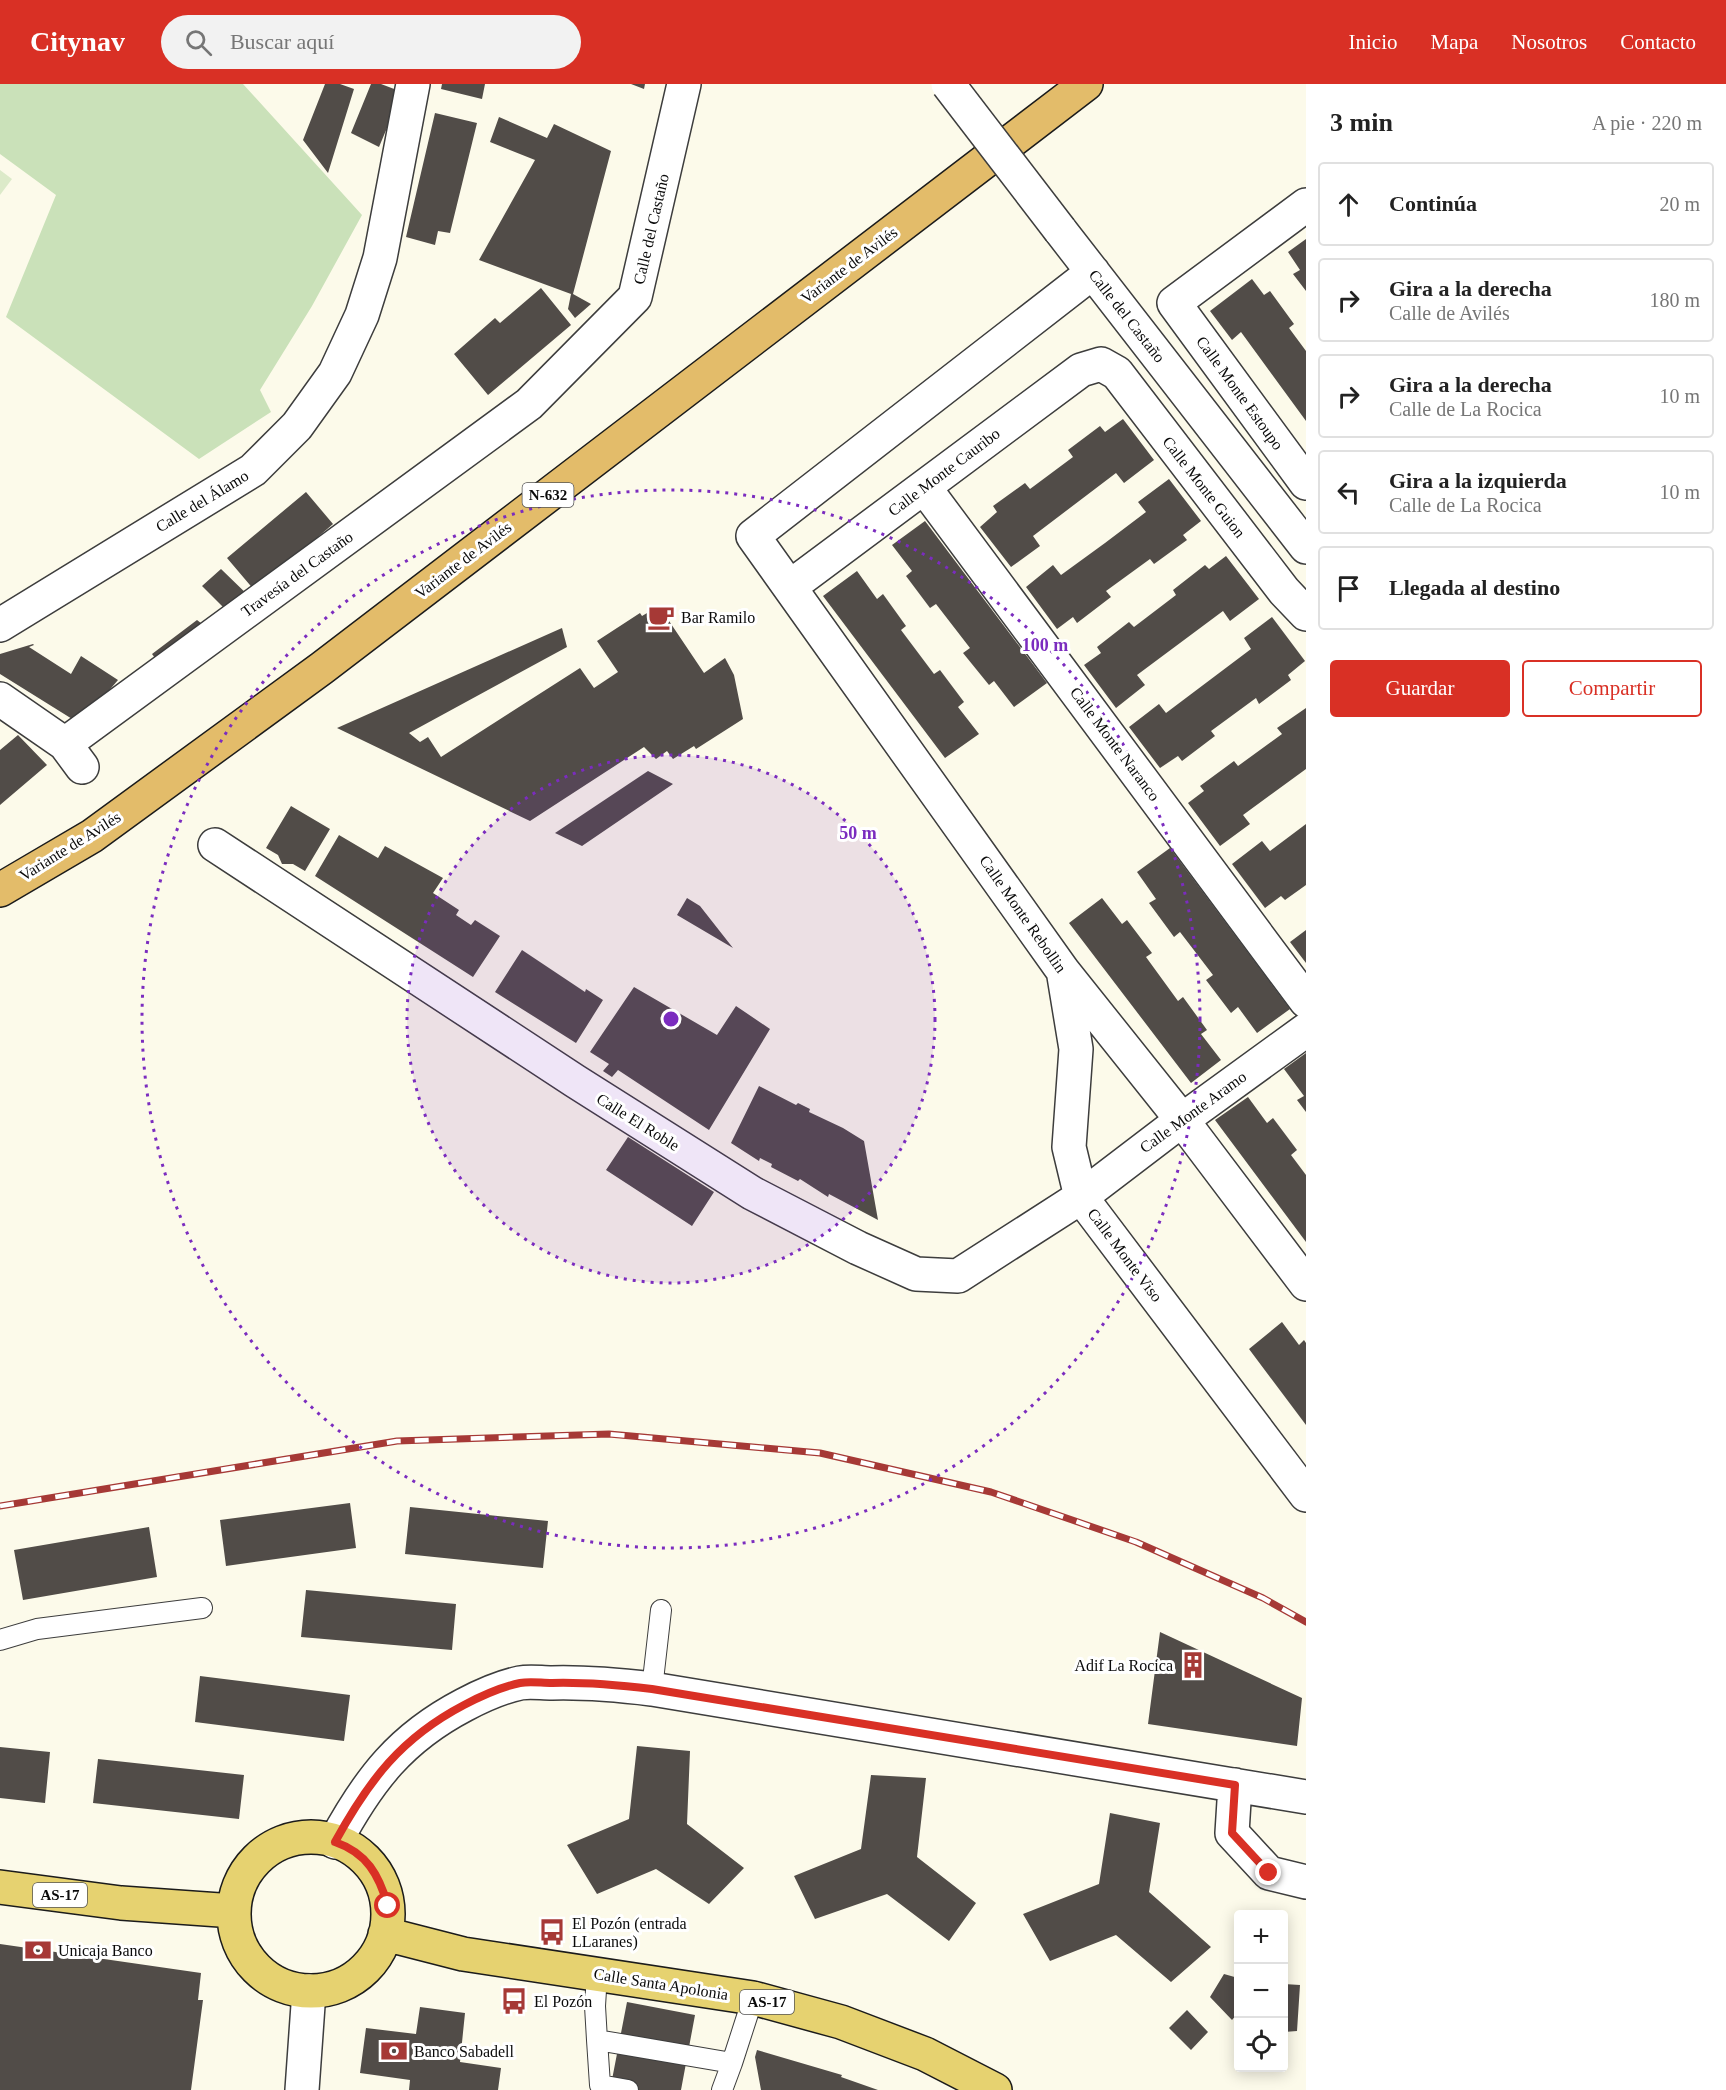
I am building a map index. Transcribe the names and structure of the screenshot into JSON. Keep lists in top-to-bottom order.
{
  "streets": {
    "highway": ["Variante de Avilés", "N-632"],
    "main road": ["AS-17", "Calle Santa Apolonia"],
    "street": [
      "Calle del Castaño",
      "Calle Monte Estoupo",
      "Calle Monte Cauribo",
      "Calle Monte Guion",
      "Calle del Álamo",
      "Travesía del Castaño",
      "Calle Monte Naranco",
      "Calle Monte Rebollin",
      "Calle Monte Aramo",
      "Calle El Roble",
      "Calle Monte Viso"
    ]
  },
  "crossings": [
    ["Calle del Castaño", "Travesía del Castaño"],
    ["Calle del Castaño", "Calle Monte Rebollin"],
    ["Calle Monte Cauribo", "Calle Monte Guion"],
    ["Calle Monte Cauribo", "Calle Monte Naranco"],
    ["Calle Monte Cauribo", "Calle Monte Rebollin"],
    ["Calle Monte Rebollin", "Calle Monte Aramo"],
    ["Calle Monte Rebollin", "Calle Monte Viso"],
    ["Calle Monte Aramo", "Calle El Roble"],
    ["Calle Monte Aramo", "Calle Monte Viso"],
    ["Calle El Roble", "Calle Monte Viso"],
    ["AS-17", "Calle Santa Apolonia"]
  ],
  "places": {
    "cafe": ["Bar Ramilo"],
    "building": ["Adif La Rocica"],
    "bus stop": ["El Pozón (entrada LLaranes)", "El Pozón"],
    "bank": ["Unicaja Banco", "Banco Sabadell"]
  },
  "page": {
    "header": "Citynav",
    "search": "Buscar aquí",
    "nav": [
      "Inicio",
      "Mapa",
      "Nosotros",
      "Contacto"
    ],
    "heading": ["3 min", "A pie · 220 m"],
    "list": [
      ["Continúa", "20 m"],
      ["Gira a la derecha", "Calle de Avilés", "180 m"],
      ["Gira a la derecha", "Calle de La Rocica", "10 m"],
      ["Gira a la izquierda", "Calle de La Rocica", "10 m"],
      "Llegada al destino"
    ],
    "buttons": ["Guardar", "Compartir"],
    "map_buttons": ["+", "−"]
  },
  "rings": ["100 m", "50 m"]
}
